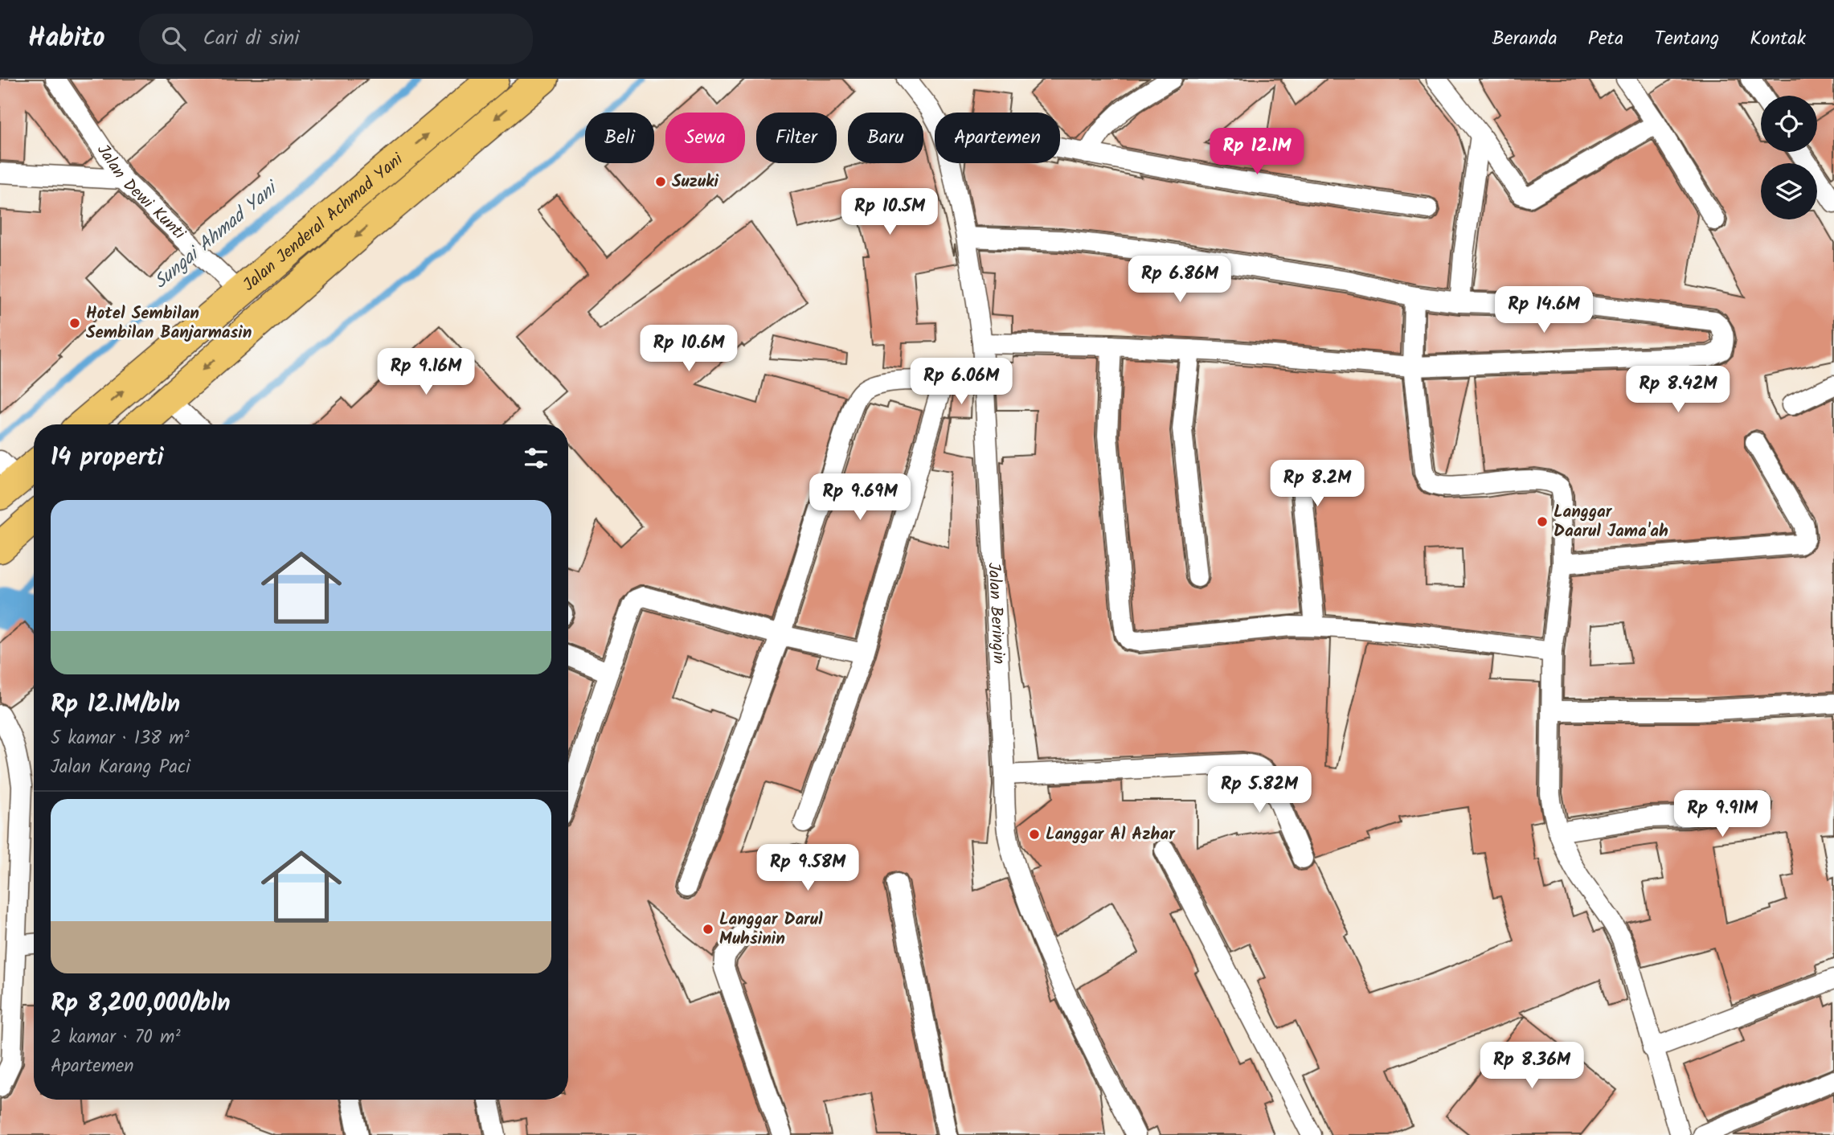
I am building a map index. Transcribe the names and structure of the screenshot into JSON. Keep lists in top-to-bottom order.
{
  "streets": {
    "highway": ["Jalan Jenderal Achmad Yani"],
    "street": ["Jalan Dewi Kunti", "Jalan Beringin"]
  },
  "crossings": [
    ["Jalan Dewi Kunti", "Jalan Jenderal Achmad Yani"]
  ],
  "water": ["Sungai Ahmad Yani"],
  "places": [
    "Suzuki",
    "Hotel Sembilan Sembilan Banjarmasin",
    "Langgar Daarul Jama'ah",
    "Langgar Al Azhar",
    "Langgar Darul Muhsinin"
  ],
  "page": {
    "header": "Habito",
    "search": "Cari di sini",
    "nav": [
      "Beranda",
      "Peta",
      "Tentang",
      "Kontak"
    ],
    "chip": [
      "Beli",
      "Sewa",
      "Filter",
      "Baru",
      "Apartemen"
    ],
    "price": [
      "Rp 12.1M",
      "Rp 10.5M",
      "Rp 6.86M",
      "Rp 14.6M",
      "Rp 10.6M",
      "Rp 9.16M",
      "Rp 6.06M",
      "Rp 8.42M",
      "Rp 8.2M",
      "Rp 9.69M",
      "Rp 5.82M",
      "Rp 9.91M",
      "Rp 9.58M",
      "Rp 8.36M"
    ],
    "heading": "14 properti",
    "list": [
      {
        "name": "Rp 12.1M/bln",
        "note": "5 kamar · 138 m² · Jalan Karang Paci"
      },
      {
        "name": "Rp 8,200,000/bln",
        "note": "2 kamar · 70 m² · Apartemen"
      }
    ]
  }
}
